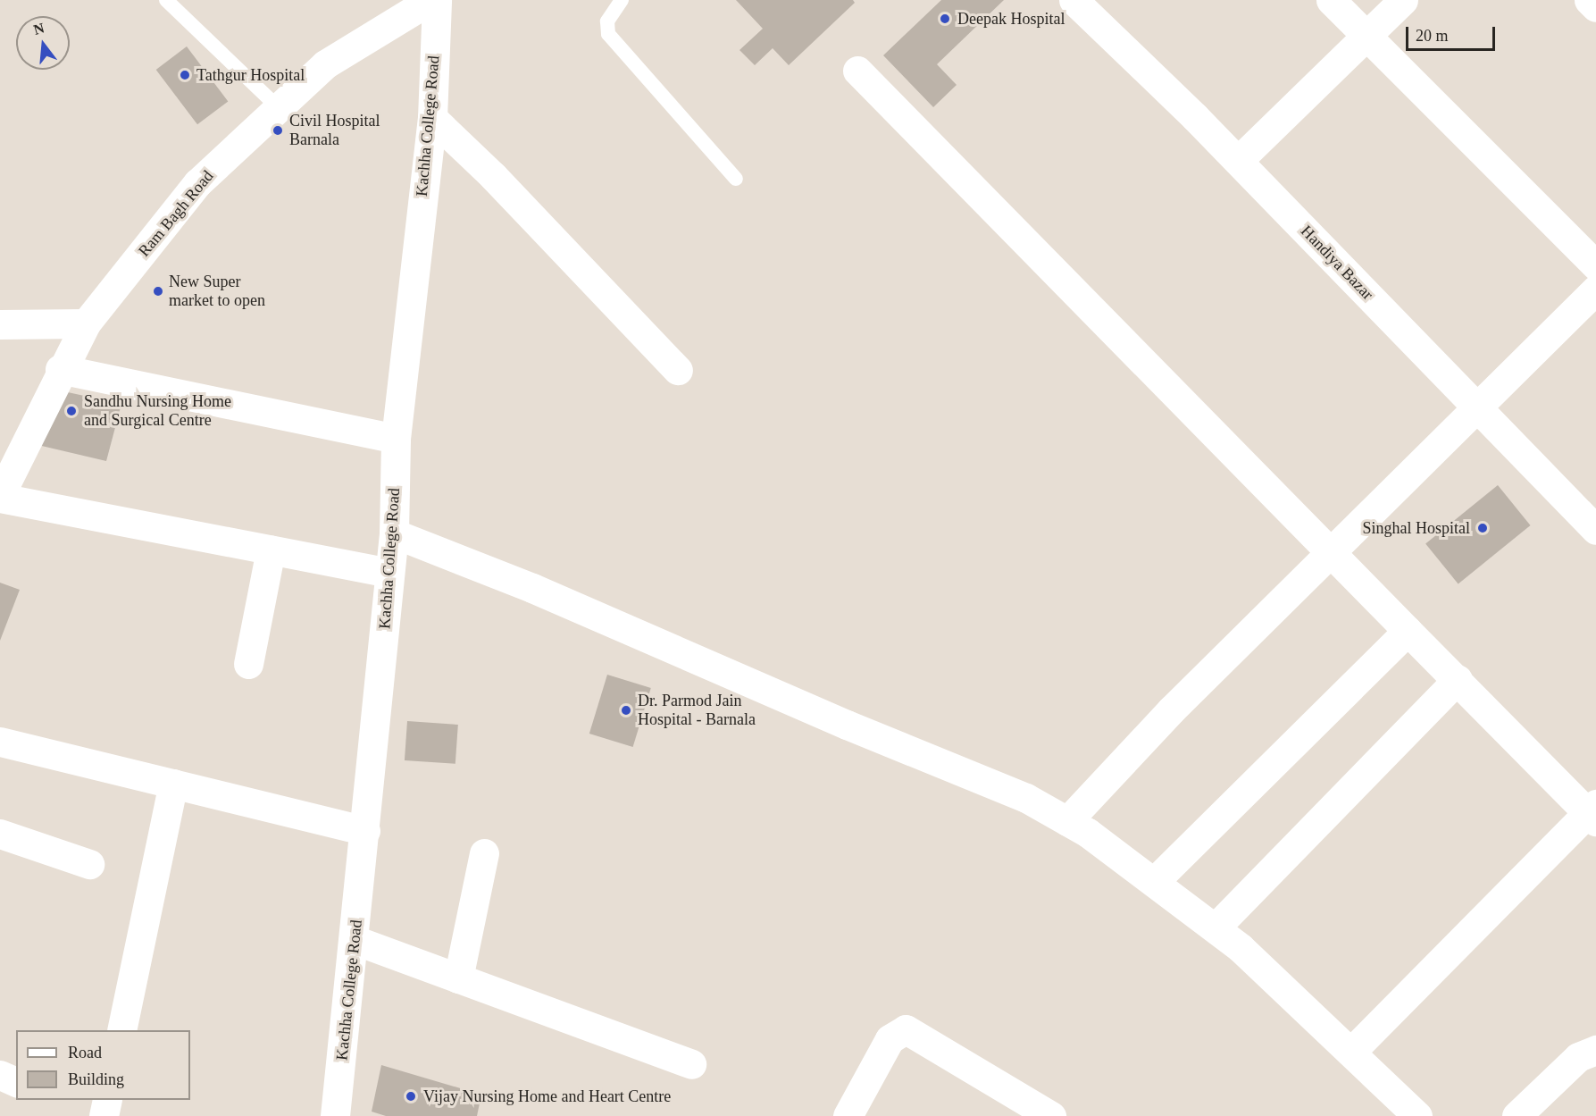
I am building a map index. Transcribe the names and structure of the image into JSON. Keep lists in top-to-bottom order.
{
  "streets": {
    "street": ["Kachha College Road", "Ram Bagh Road", "Handiya Bazar"]
  },
  "places": [
    "Deepak Hospital",
    "Tathgur Hospital",
    "Civil Hospital Barnala",
    "New Super market to open",
    "Sandhu Nursing Home and Surgical Centre",
    "Singhal Hospital",
    "Dr. Parmod Jain Hospital - Barnala",
    "Vijay Nursing Home and Heart Centre"
  ],
  "legend": ["Road", "Building"],
  "scale_bar": "20 m",
  "north": "top"
}
